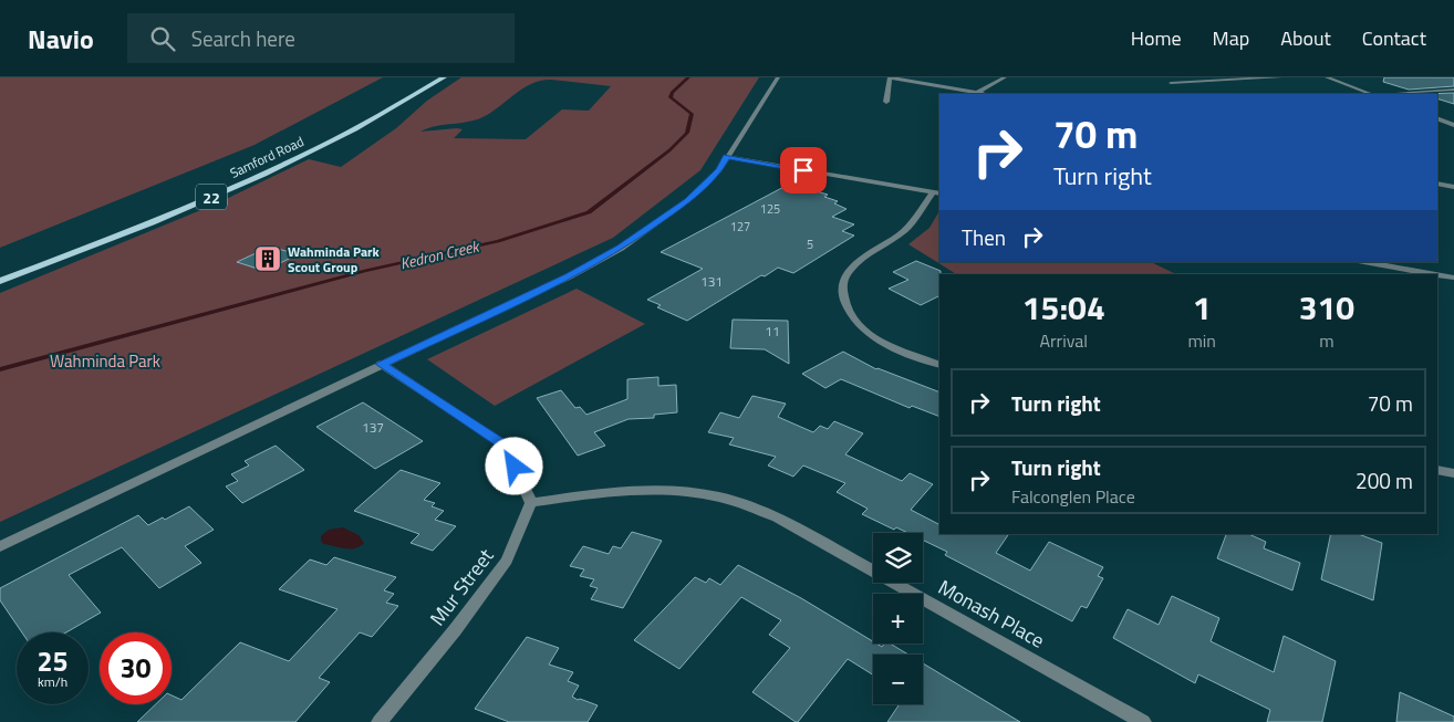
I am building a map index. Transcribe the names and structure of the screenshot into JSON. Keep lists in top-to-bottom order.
{
  "streets": {
    "main road": ["Samford Road", "22"],
    "street": ["Mur Street", "Monash Place"]
  },
  "crossings": [
    ["Mur Street", "Monash Place"]
  ],
  "water": ["Kedron Creek"],
  "parks": ["Wahminda Park"],
  "places": {
    "building": ["Wahminda Park Scout Group"]
  },
  "house_numbers": [
    "125",
    "127",
    "5",
    "131",
    "11",
    "137"
  ],
  "page": {
    "header": "Navio",
    "search": "Search here",
    "nav": [
      "Home",
      "Map",
      "About",
      "Contact"
    ],
    "turn": ["70 m", "Turn right"],
    "then": "Then",
    "eta": [
      "15:04",
      "Arrival",
      "1",
      "min",
      "310",
      "m"
    ],
    "list": [
      {
        "name": "Turn right",
        "value": "70 m"
      },
      {
        "name": "Turn right",
        "note": "Falconglen Place",
        "value": "200 m"
      }
    ],
    "map_buttons": ["+", "−"],
    "speed": "25 km/h",
    "limit": "30"
  }
}
